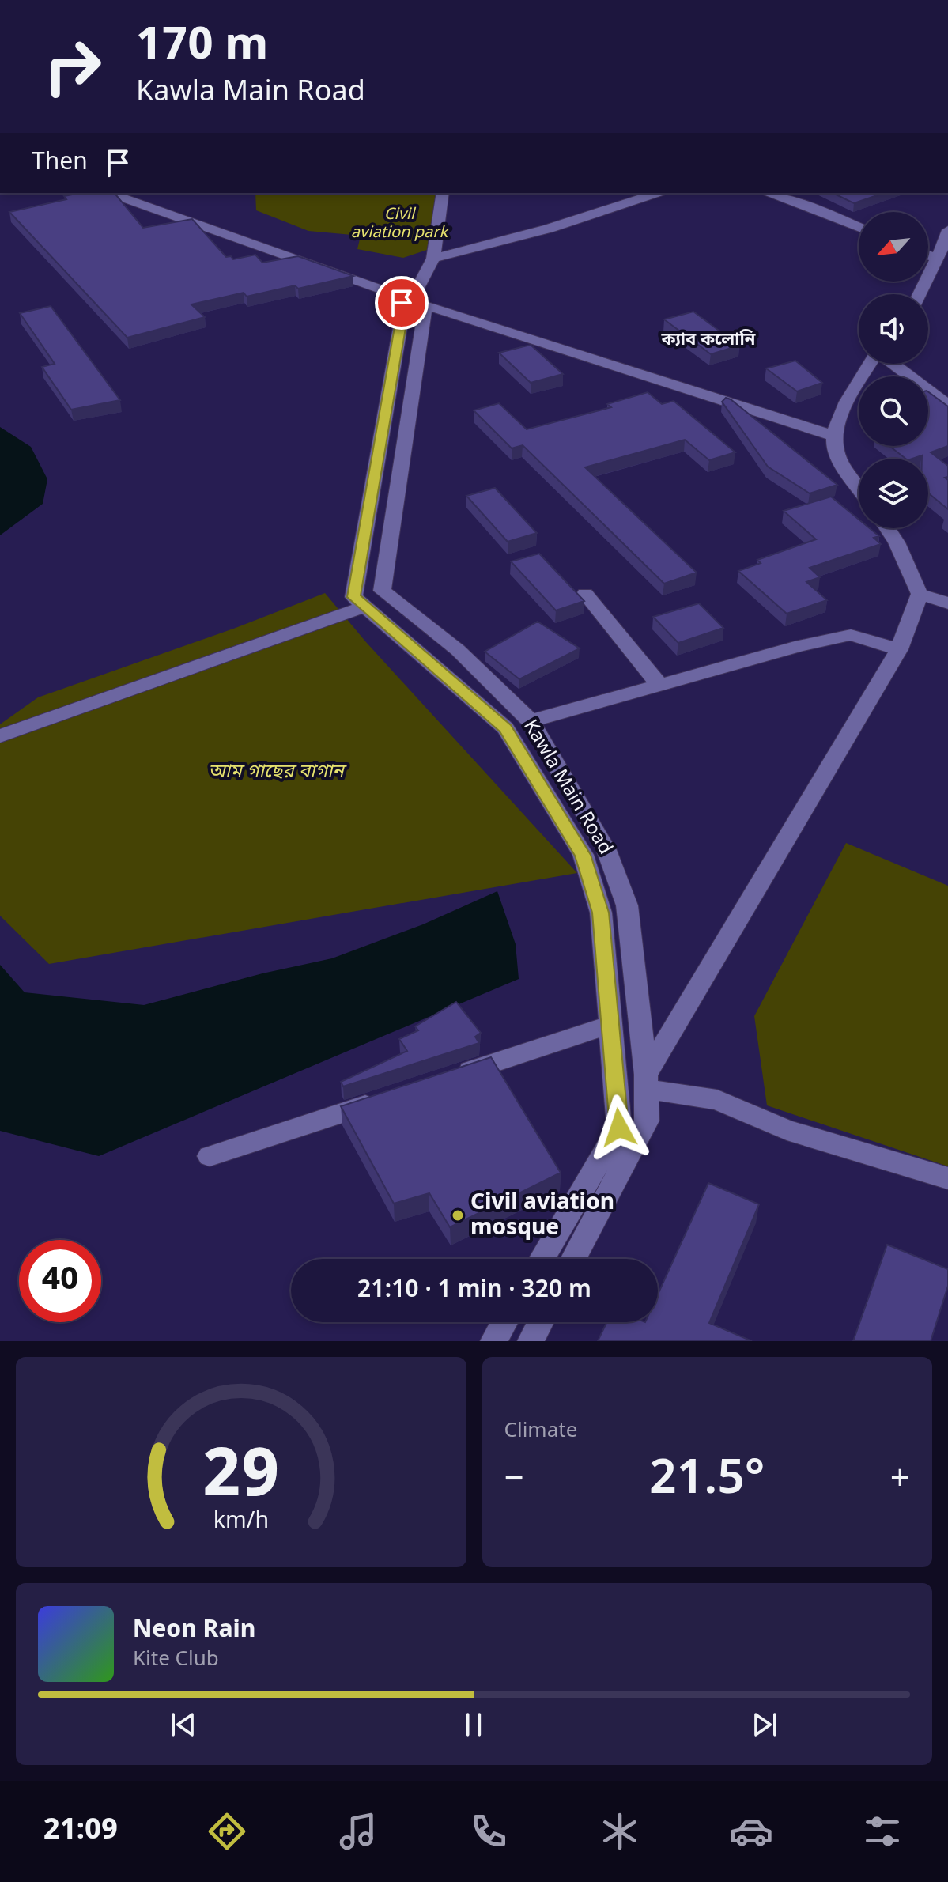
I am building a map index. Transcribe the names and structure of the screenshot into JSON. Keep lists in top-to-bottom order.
{
  "streets": {
    "street": ["Kawla Main Road"]
  },
  "districts": ["ক্যাব কলোনি"],
  "parks": ["Civil aviation park", "আম গাছের বাগান"],
  "places": ["Civil aviation mosque"],
  "north": "bottom left",
  "page": {
    "turn": ["170 m", "Kawla Main Road"],
    "then": "Then",
    "limit": "40",
    "trip": "21:10 · 1 min · 320 m",
    "tile": "Climate",
    "heat": ["−", "21.5°", "+"],
    "song": ["Neon Rain", "Kite Club"],
    "tabs": "21:09",
    "gauge": ["29", "km/h"]
  }
}
